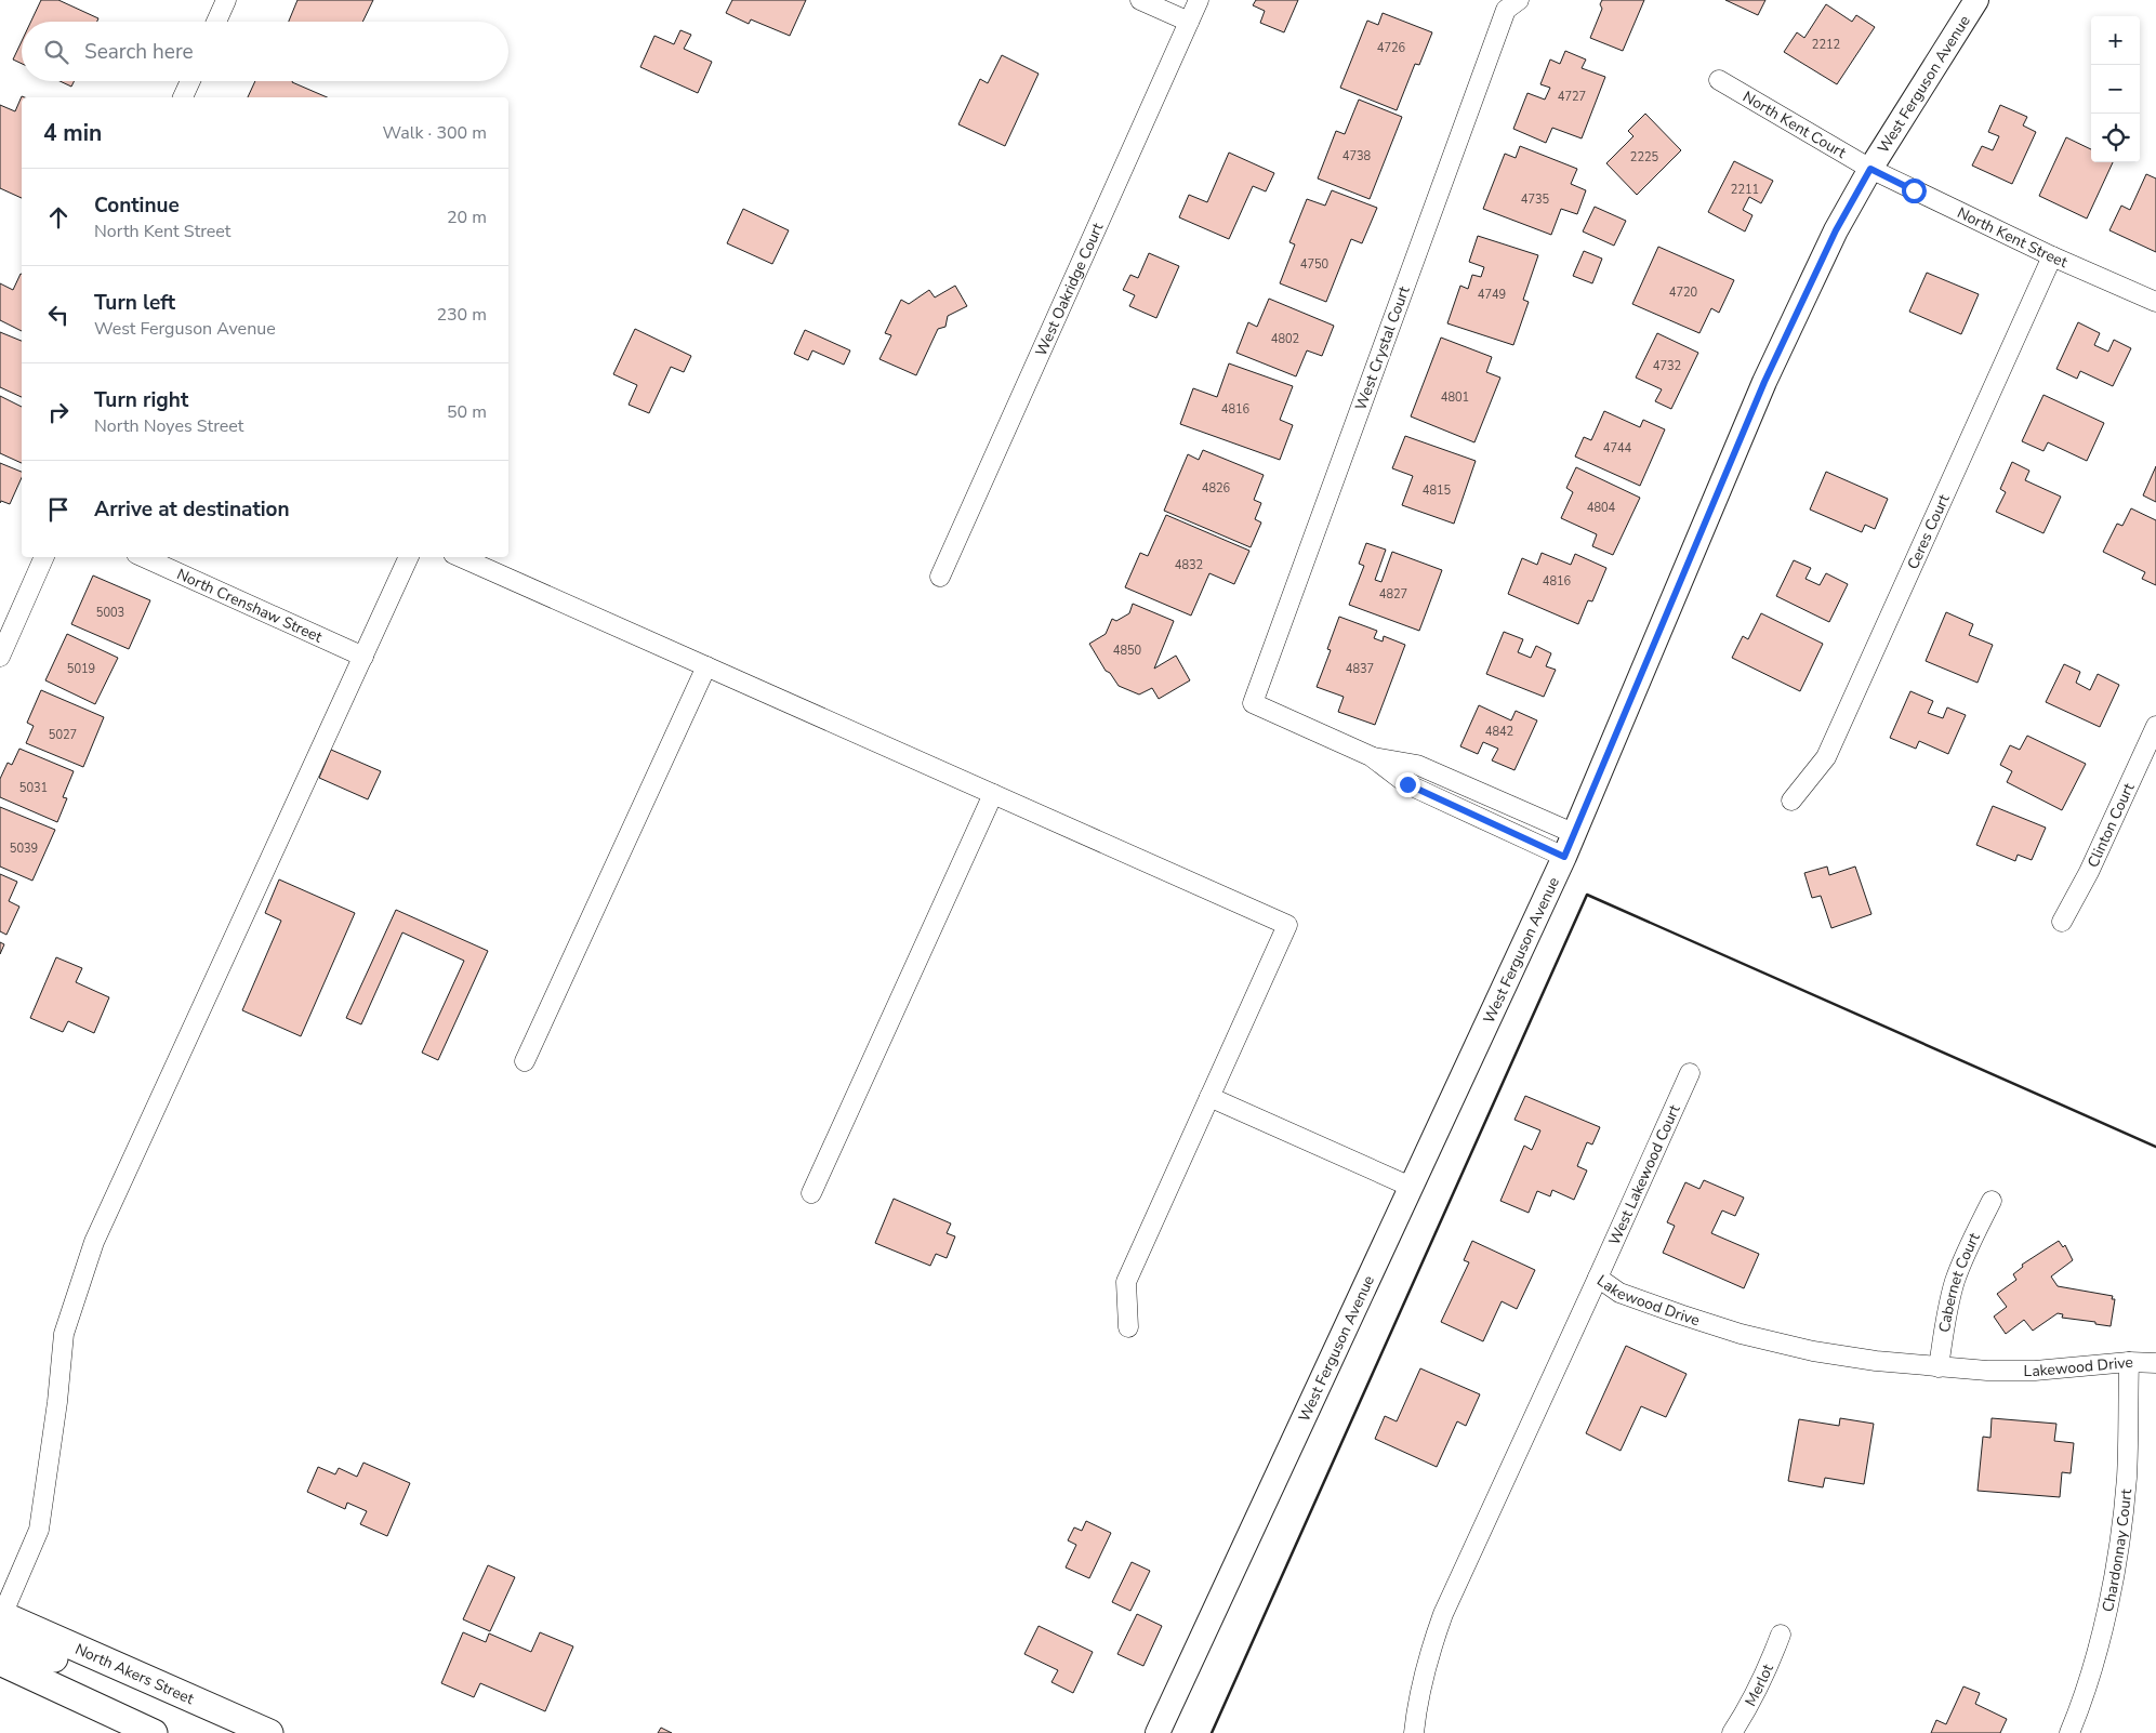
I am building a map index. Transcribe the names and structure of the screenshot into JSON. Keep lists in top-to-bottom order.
{
  "streets": {
    "main road": ["North Akers Street"],
    "street": [
      "West Ferguson Avenue",
      "North Kent Court",
      "North Kent Street",
      "West Oakridge Court",
      "West Crystal Court",
      "Ceres Court",
      "North Crenshaw Street",
      "Clinton Court",
      "West Lakewood Court",
      "Cabernet Court",
      "Lakewood Drive",
      "Chardonnay Court",
      "Merlot"
    ]
  },
  "crossings": [
    ["West Ferguson Avenue", "North Kent Court"],
    ["West Ferguson Avenue", "North Kent Street"],
    ["North Kent Court", "North Kent Street"],
    ["North Kent Street", "Ceres Court"],
    ["West Lakewood Court", "Lakewood Drive"],
    ["Cabernet Court", "Lakewood Drive"],
    ["Lakewood Drive", "Chardonnay Court"]
  ],
  "house_numbers": [
    "2212",
    "4726",
    "4727",
    "4738",
    "2225",
    "2211",
    "4735",
    "4750",
    "4720",
    "4749",
    "4802",
    "4732",
    "4801",
    "4816",
    "4744",
    "4826",
    "4815",
    "4804",
    "4832",
    "4816",
    "4827",
    "5003",
    "4850",
    "5019",
    "4837",
    "4842",
    "5027",
    "5031",
    "5039"
  ],
  "page": {
    "map_buttons": ["+", "−"],
    "search": "Search here",
    "heading": ["4 min", "Walk · 300 m"],
    "list": [
      ["Continue", "North Kent Street", "20 m"],
      ["Turn left", "West Ferguson Avenue", "230 m"],
      ["Turn right", "North Noyes Street", "50 m"],
      "Arrive at destination"
    ]
  }
}
